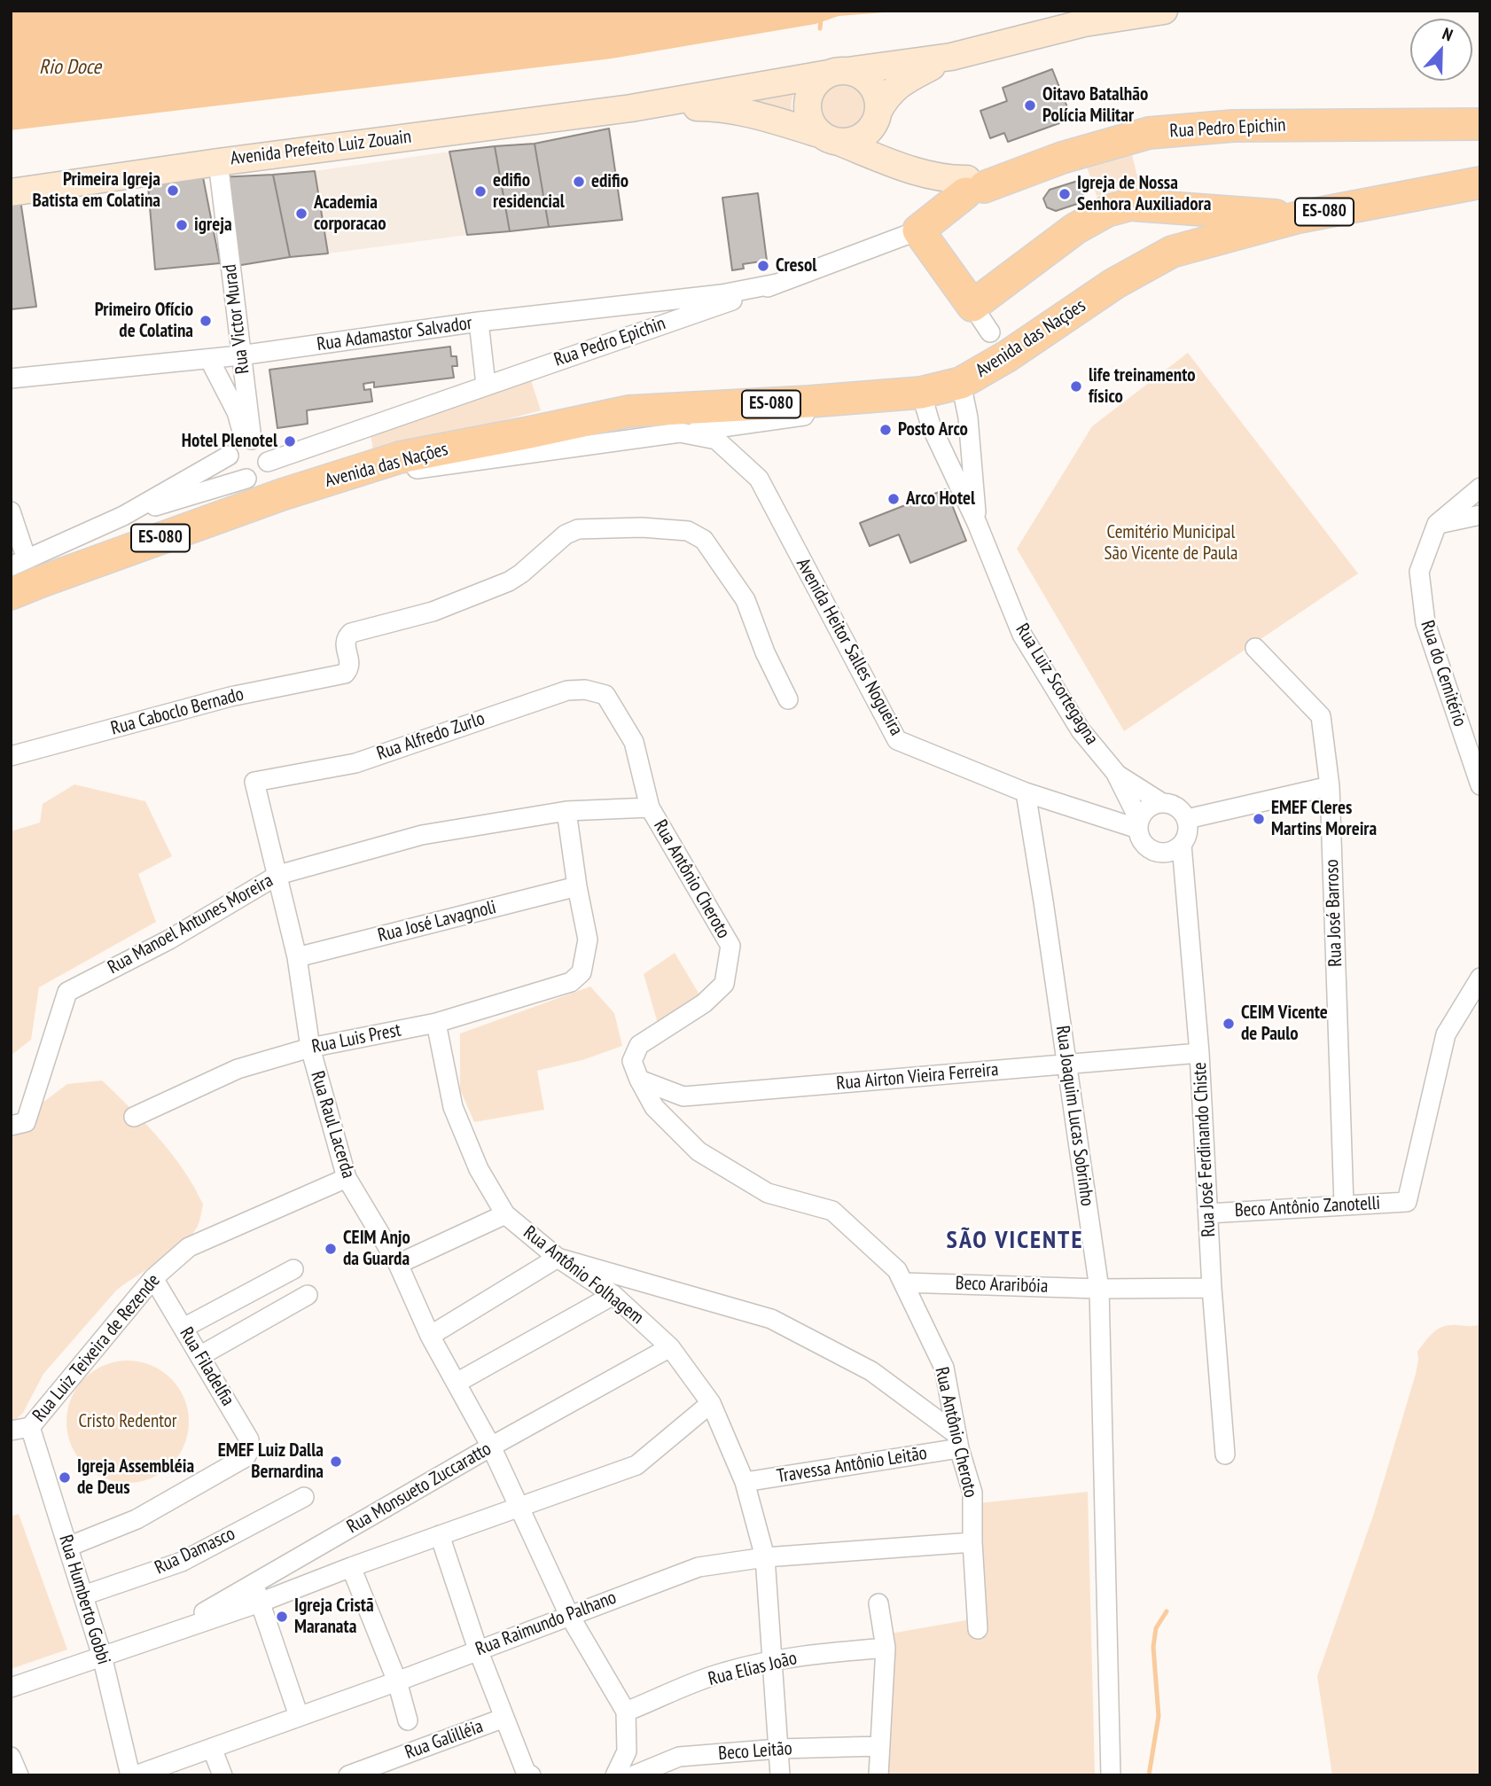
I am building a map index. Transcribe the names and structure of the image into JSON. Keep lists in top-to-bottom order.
{
  "streets": {
    "main road": ["Rua Pedro Epichin", "ES-080", "Avenida das Nações"],
    "street": [
      "Avenida Prefeito Luiz Zouain",
      "Rua Victor Murad",
      "Rua Adamastor Salvador",
      "Avenida Heitor Salles Nogueira",
      "Rua do Cemitério",
      "Rua Luiz Scortegagna",
      "Rua Caboclo Bernado",
      "Rua Alfredo Zurlo",
      "Rua Antônio Cheroto",
      "Rua José Barroso",
      "Rua José Lavagnoli",
      "Rua Manoel Antunes Moreira",
      "Rua Luis Prest",
      "Rua Airton Vieira Ferreira",
      "Rua Joaquim Lucas Sobrinho",
      "Rua Raul Lacerda",
      "Rua José Ferdinando Chiste",
      "Beco Antônio Zanotelli",
      "Rua Antônio Folhagem",
      "Beco Araribóia",
      "Rua Luiz Teixeira de Rezende",
      "Rua Filadelfia",
      "Travessa Antônio Leitão",
      "Rua Monsueto Zuccaratto",
      "Rua Damasco",
      "Rua Humberto Gobbi",
      "Rua Raimundo Palhano",
      "Rua Elias João",
      "Rua Galilléia",
      "Beco Leitão"
    ]
  },
  "crossings": [
    ["Rua Pedro Epichin", "Avenida Prefeito Luiz Zouain"],
    ["Rua Pedro Epichin", "Rua Victor Murad"],
    ["Rua Pedro Epichin", "Rua Adamastor Salvador"],
    ["Avenida Prefeito Luiz Zouain", "Rua Victor Murad"],
    ["Rua Victor Murad", "Rua Adamastor Salvador"],
    ["Avenida das Nações", "Rua Luiz Scortegagna"],
    ["Avenida Heitor Salles Nogueira", "Rua Luiz Scortegagna"],
    ["Avenida Heitor Salles Nogueira", "Rua Joaquim Lucas Sobrinho"],
    ["Avenida Heitor Salles Nogueira", "Rua José Ferdinando Chiste"],
    ["Rua Luiz Scortegagna", "Rua José Ferdinando Chiste"],
    ["Rua Alfredo Zurlo", "Rua Antônio Cheroto"],
    ["Rua Alfredo Zurlo", "Rua Raul Lacerda"],
    ["Rua Antônio Cheroto", "Rua Manoel Antunes Moreira"],
    ["Rua Antônio Cheroto", "Rua Airton Vieira Ferreira"],
    ["Rua Antônio Cheroto", "Beco Araribóia"],
    ["Rua Antônio Cheroto", "Travessa Antônio Leitão"],
    ["Rua Antônio Cheroto", "Rua Raimundo Palhano"],
    ["Rua José Barroso", "Beco Antônio Zanotelli"],
    ["Rua José Lavagnoli", "Rua Luis Prest"],
    ["Rua José Lavagnoli", "Rua Raul Lacerda"],
    ["Rua Manoel Antunes Moreira", "Rua Raul Lacerda"],
    ["Rua Luis Prest", "Rua Raul Lacerda"],
    ["Rua Luis Prest", "Rua Antônio Folhagem"],
    ["Rua Airton Vieira Ferreira", "Rua Joaquim Lucas Sobrinho"],
    ["Rua Airton Vieira Ferreira", "Rua José Ferdinando Chiste"],
    ["Rua Joaquim Lucas Sobrinho", "Beco Araribóia"],
    ["Rua Raul Lacerda", "Rua Luiz Teixeira de Rezende"],
    ["Rua Raul Lacerda", "Rua Monsueto Zuccaratto"],
    ["Rua Raul Lacerda", "Rua Raimundo Palhano"],
    ["Rua Raul Lacerda", "Rua Elias João"],
    ["Rua José Ferdinando Chiste", "Beco Antônio Zanotelli"],
    ["Rua José Ferdinando Chiste", "Beco Araribóia"],
    ["Rua Antônio Folhagem", "Travessa Antônio Leitão"],
    ["Rua Antônio Folhagem", "Rua Monsueto Zuccaratto"],
    ["Rua Antônio Folhagem", "Rua Raimundo Palhano"],
    ["Rua Antônio Folhagem", "Rua Elias João"],
    ["Rua Antônio Folhagem", "Beco Leitão"],
    ["Rua Luiz Teixeira de Rezende", "Rua Filadelfia"],
    ["Rua Luiz Teixeira de Rezende", "Rua Humberto Gobbi"],
    ["Rua Filadelfia", "Rua Humberto Gobbi"],
    ["Rua Monsueto Zuccaratto", "Rua Humberto Gobbi"],
    ["Rua Damasco", "Rua Humberto Gobbi"]
  ],
  "districts": ["SÃO VICENTE"],
  "water": ["Rio Doce"],
  "parks": ["Cemitério Municipal São Vicente de Paula", "Cristo Redentor"],
  "places": [
    "Oitavo Batalhão Polícia Militar",
    "edifio",
    "Primeira Igreja Batista em Colatina",
    "edifio residencial",
    "Igreja de Nossa Senhora Auxiliadora",
    "Academia corporacao",
    "igreja",
    "Cresol",
    "Primeiro Ofício de Colatina",
    "life treinamento físico",
    "Posto Arco",
    "Hotel Plenotel",
    "Arco Hotel",
    "EMEF Cleres Martins Moreira",
    "CEIM Vicente de Paulo",
    "CEIM Anjo da Guarda",
    "EMEF Luiz Dalla Bernardina",
    "Igreja Assembléia de Deus",
    "Igreja Cristã Maranata"
  ],
  "north": "top"
}
